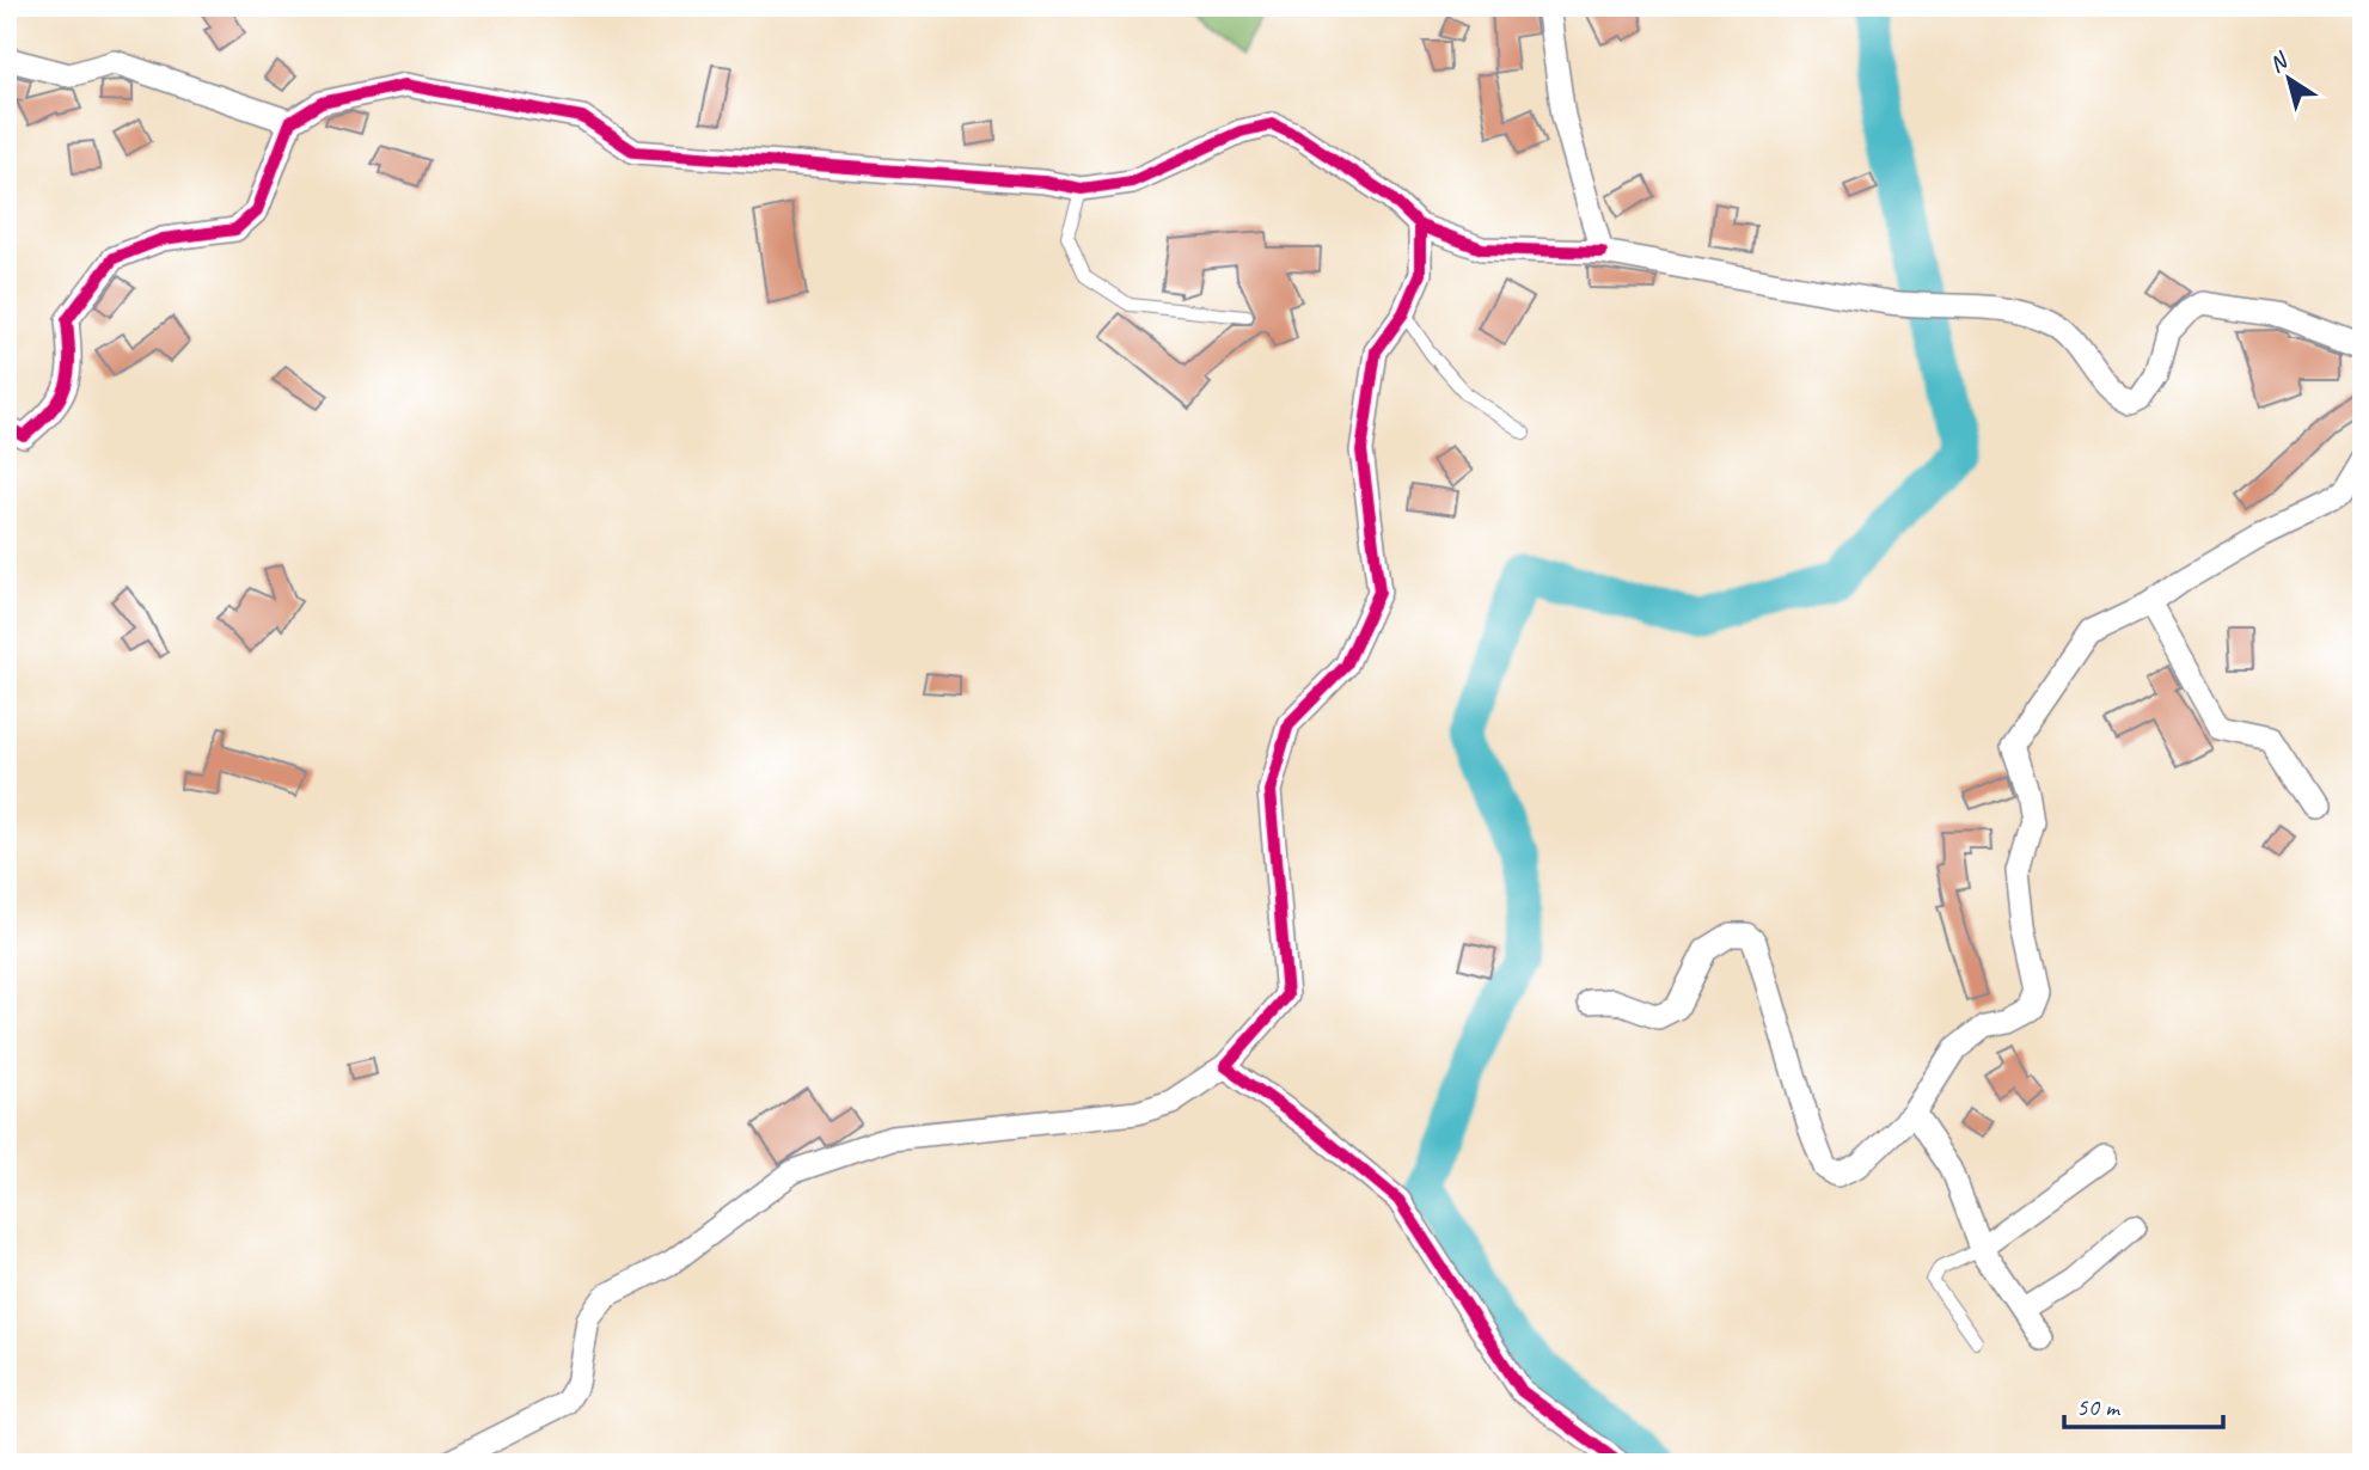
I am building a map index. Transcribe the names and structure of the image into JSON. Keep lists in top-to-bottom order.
{
  "scale_bar": "50 m",
  "north": "top left"
}
